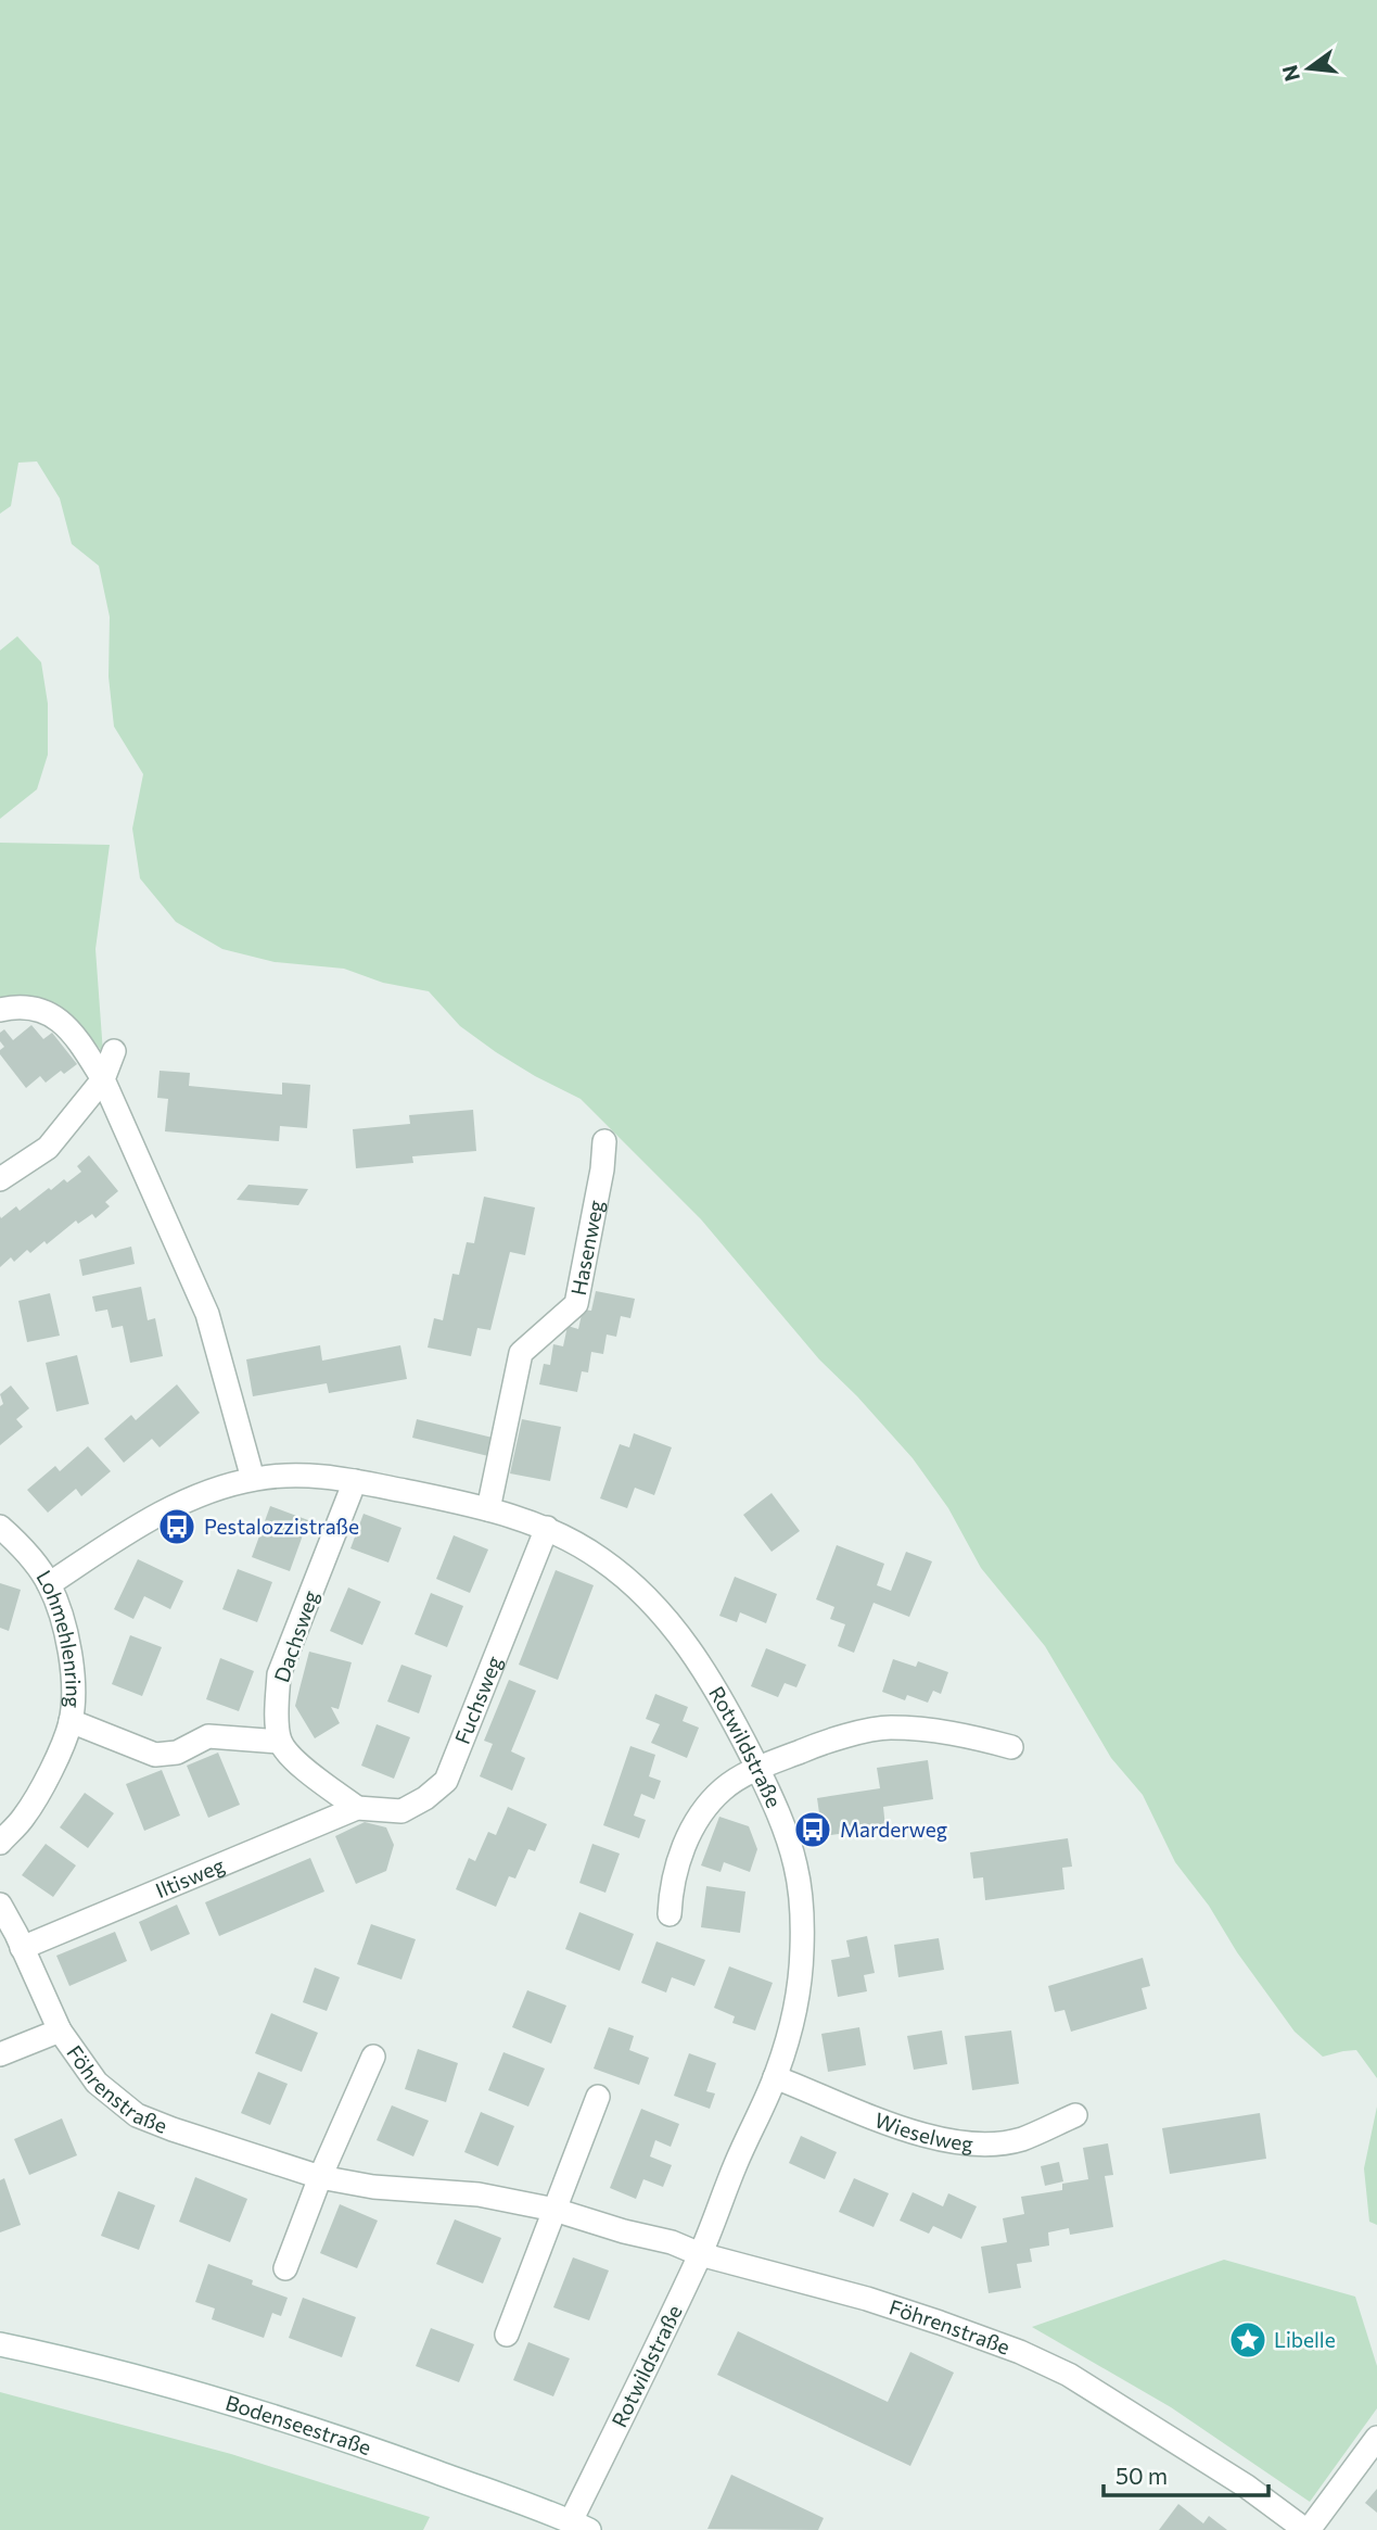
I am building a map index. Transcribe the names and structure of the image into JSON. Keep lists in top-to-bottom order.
{
  "streets": {
    "street": [
      "Hasenweg",
      "Dachsweg",
      "Lohmehlenring",
      "Fuchsweg",
      "Rotwildstraße",
      "Iltisweg",
      "Föhrenstraße",
      "Wieselweg",
      "Bodenseestraße"
    ]
  },
  "crossings": [
    ["Hasenweg", "Rotwildstraße"],
    ["Dachsweg", "Rotwildstraße"],
    ["Lohmehlenring", "Rotwildstraße"],
    ["Fuchsweg", "Rotwildstraße"],
    ["Fuchsweg", "Iltisweg"],
    ["Rotwildstraße", "Föhrenstraße"],
    ["Rotwildstraße", "Wieselweg"],
    ["Rotwildstraße", "Bodenseestraße"],
    ["Iltisweg", "Föhrenstraße"]
  ],
  "places": {
    "bus stop": ["Pestalozzistraße", "Marderweg"],
    "place": ["Libelle"]
  },
  "scale_bar": "50 m",
  "north": "left"
}
